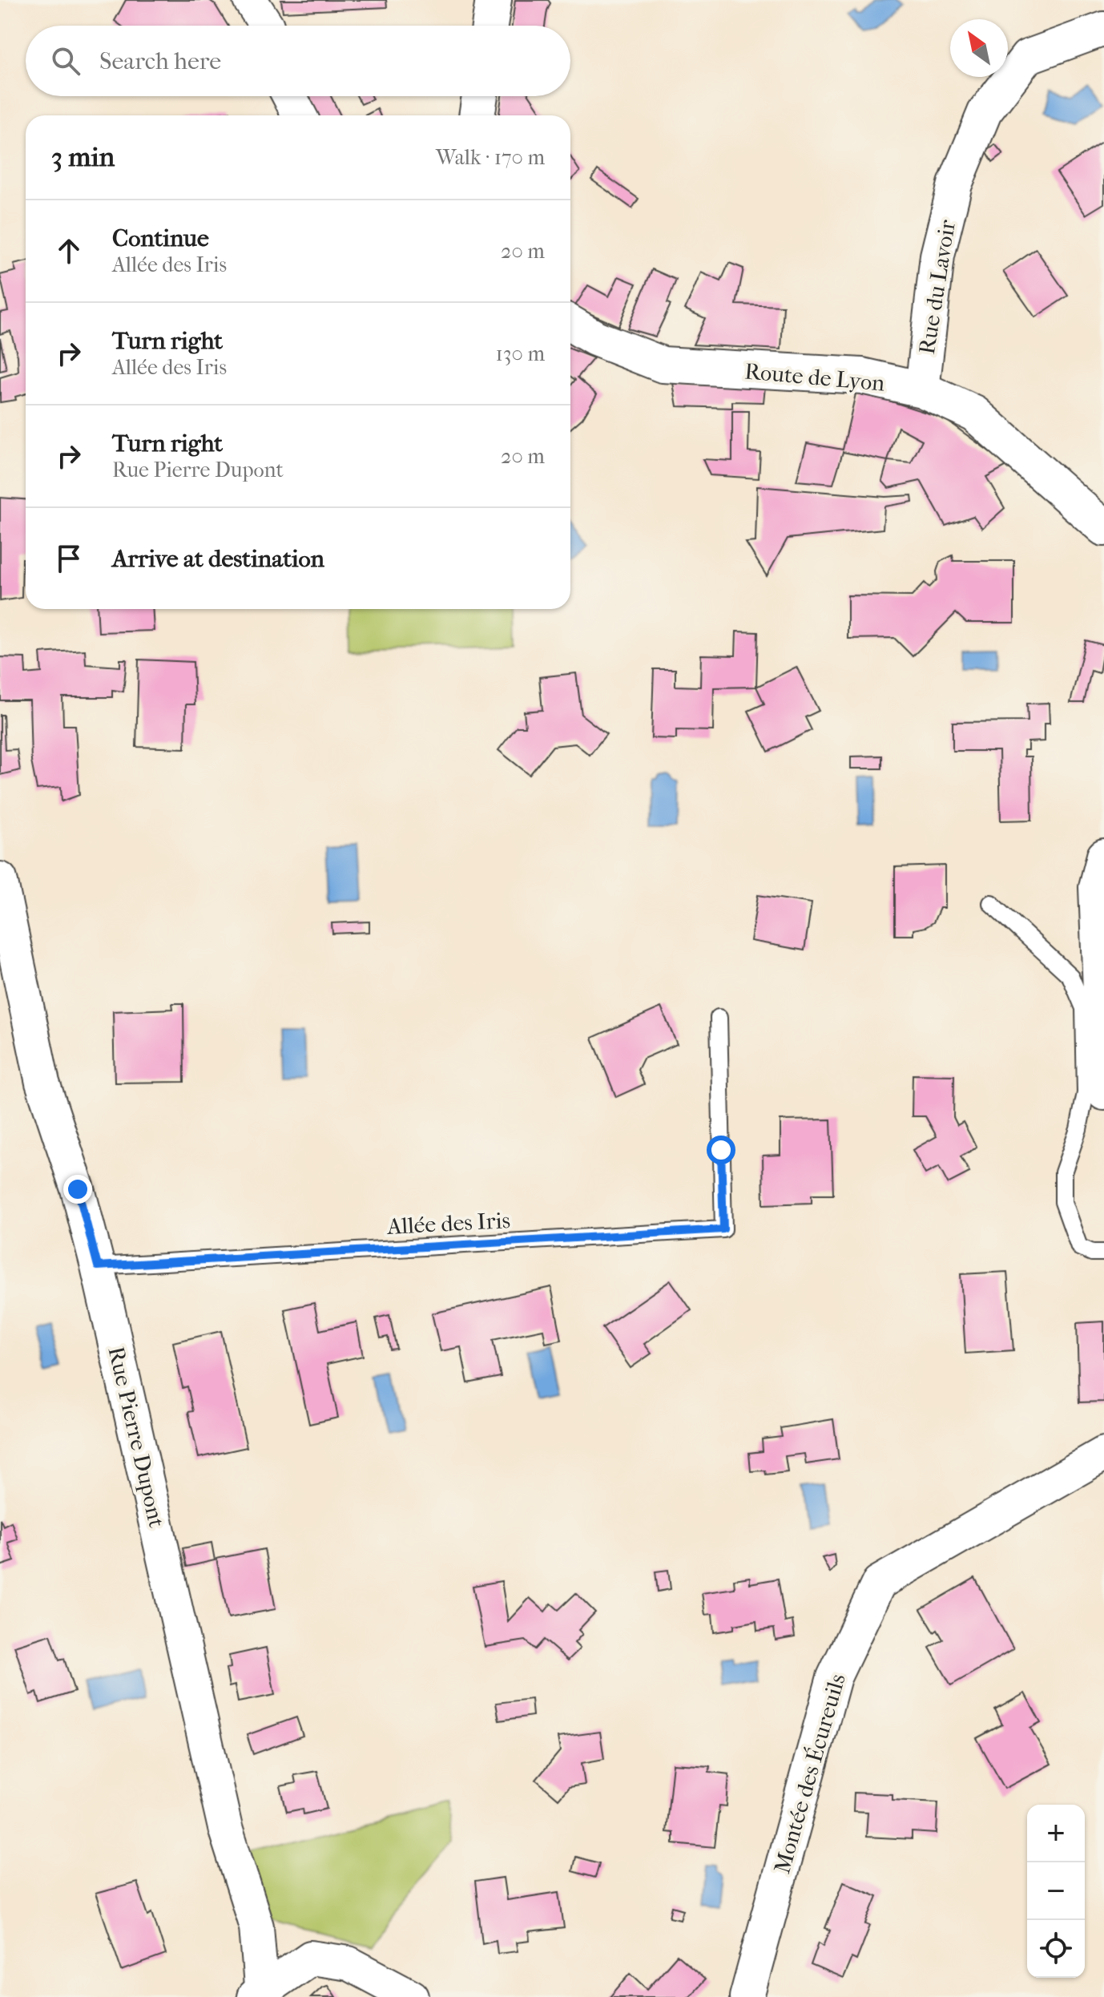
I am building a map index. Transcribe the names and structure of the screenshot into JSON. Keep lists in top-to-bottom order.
{
  "streets": {
    "street": [
      "Rue du Lavoir",
      "Route de Lyon",
      "Rue Pierre Dupont",
      "Montée des Écureuils"
    ],
    "lane": ["Allée des Iris"]
  },
  "crossings": [
    ["Rue du Lavoir", "Route de Lyon"],
    ["Allée des Iris", "Rue Pierre Dupont"]
  ],
  "north": "top left",
  "page": {
    "search": "Search here",
    "heading": ["3 min", "Walk · 170 m"],
    "list": [
      ["Continue", "Allée des Iris", "20 m"],
      ["Turn right", "Allée des Iris", "130 m"],
      ["Turn right", "Rue Pierre Dupont", "20 m"],
      "Arrive at destination"
    ],
    "map_buttons": ["+", "−"]
  }
}
